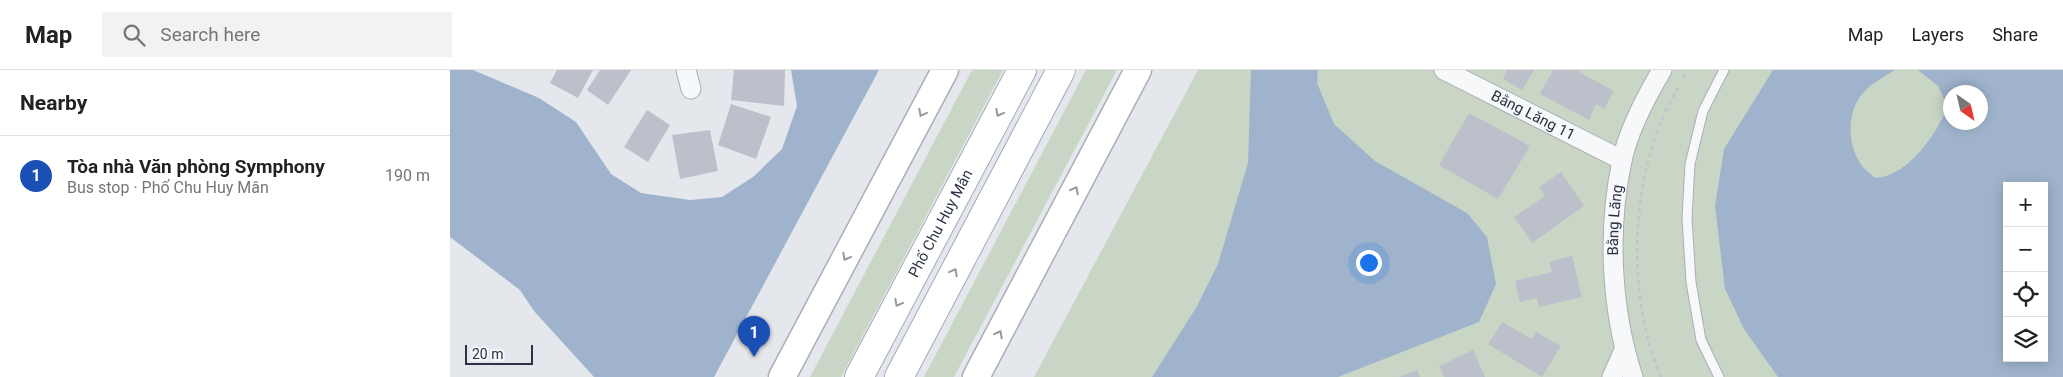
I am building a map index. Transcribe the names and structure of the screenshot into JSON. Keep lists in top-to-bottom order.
{
  "streets": {
    "main road": ["Phố Chu Huy Mân"],
    "street": ["Bằng Lăng 11", "Bằng Lăng"]
  },
  "crossings": [
    ["Bằng Lăng 11", "Bằng Lăng"]
  ],
  "scale_bar": "20 m",
  "north": "bottom right",
  "page": {
    "header": "Map",
    "search": "Search here",
    "nav": ["Map", "Layers", "Share"],
    "heading": "Nearby",
    "list": [
      {
        "mark": "1",
        "name": "Tòa nhà Văn phòng Symphony",
        "note": "Bus stop · Phố Chu Huy Mân",
        "value": "190 m"
      }
    ],
    "map_buttons": ["+", "−"],
    "pins": "1",
    "scale": "20 m"
  }
}
